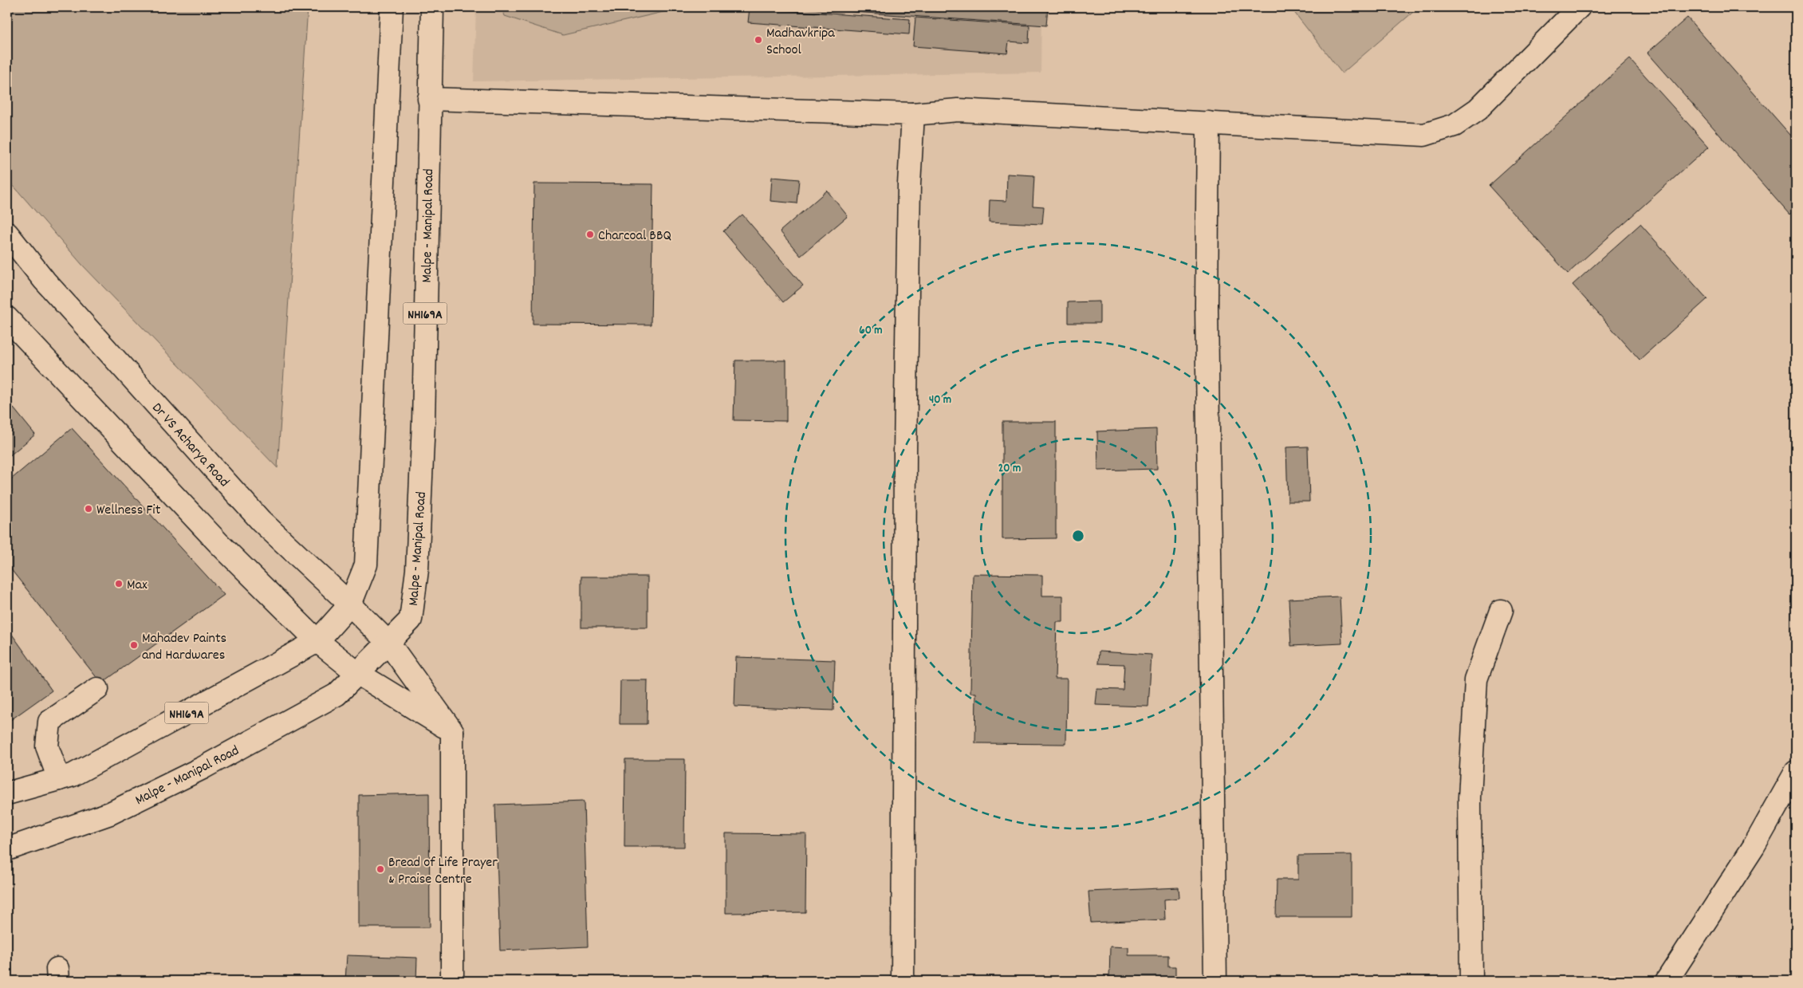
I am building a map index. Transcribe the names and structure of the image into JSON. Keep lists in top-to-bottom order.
{
  "streets": {
    "main road": ["Malpe - Manipal Road", "NH169A", "Dr VS Acharya Road"]
  },
  "crossings": [
    ["Malpe - Manipal Road", "Dr VS Acharya Road"],
    ["NH169A", "Dr VS Acharya Road"]
  ],
  "places": [
    "Madhavkripa School",
    "Charcoal BBQ",
    "Wellness Fit",
    "Max",
    "Mahadev Paints and Hardwares",
    "Bread of Life Prayer & Praise Centre"
  ],
  "rings": ["60 m", "40 m", "20 m"]
}
